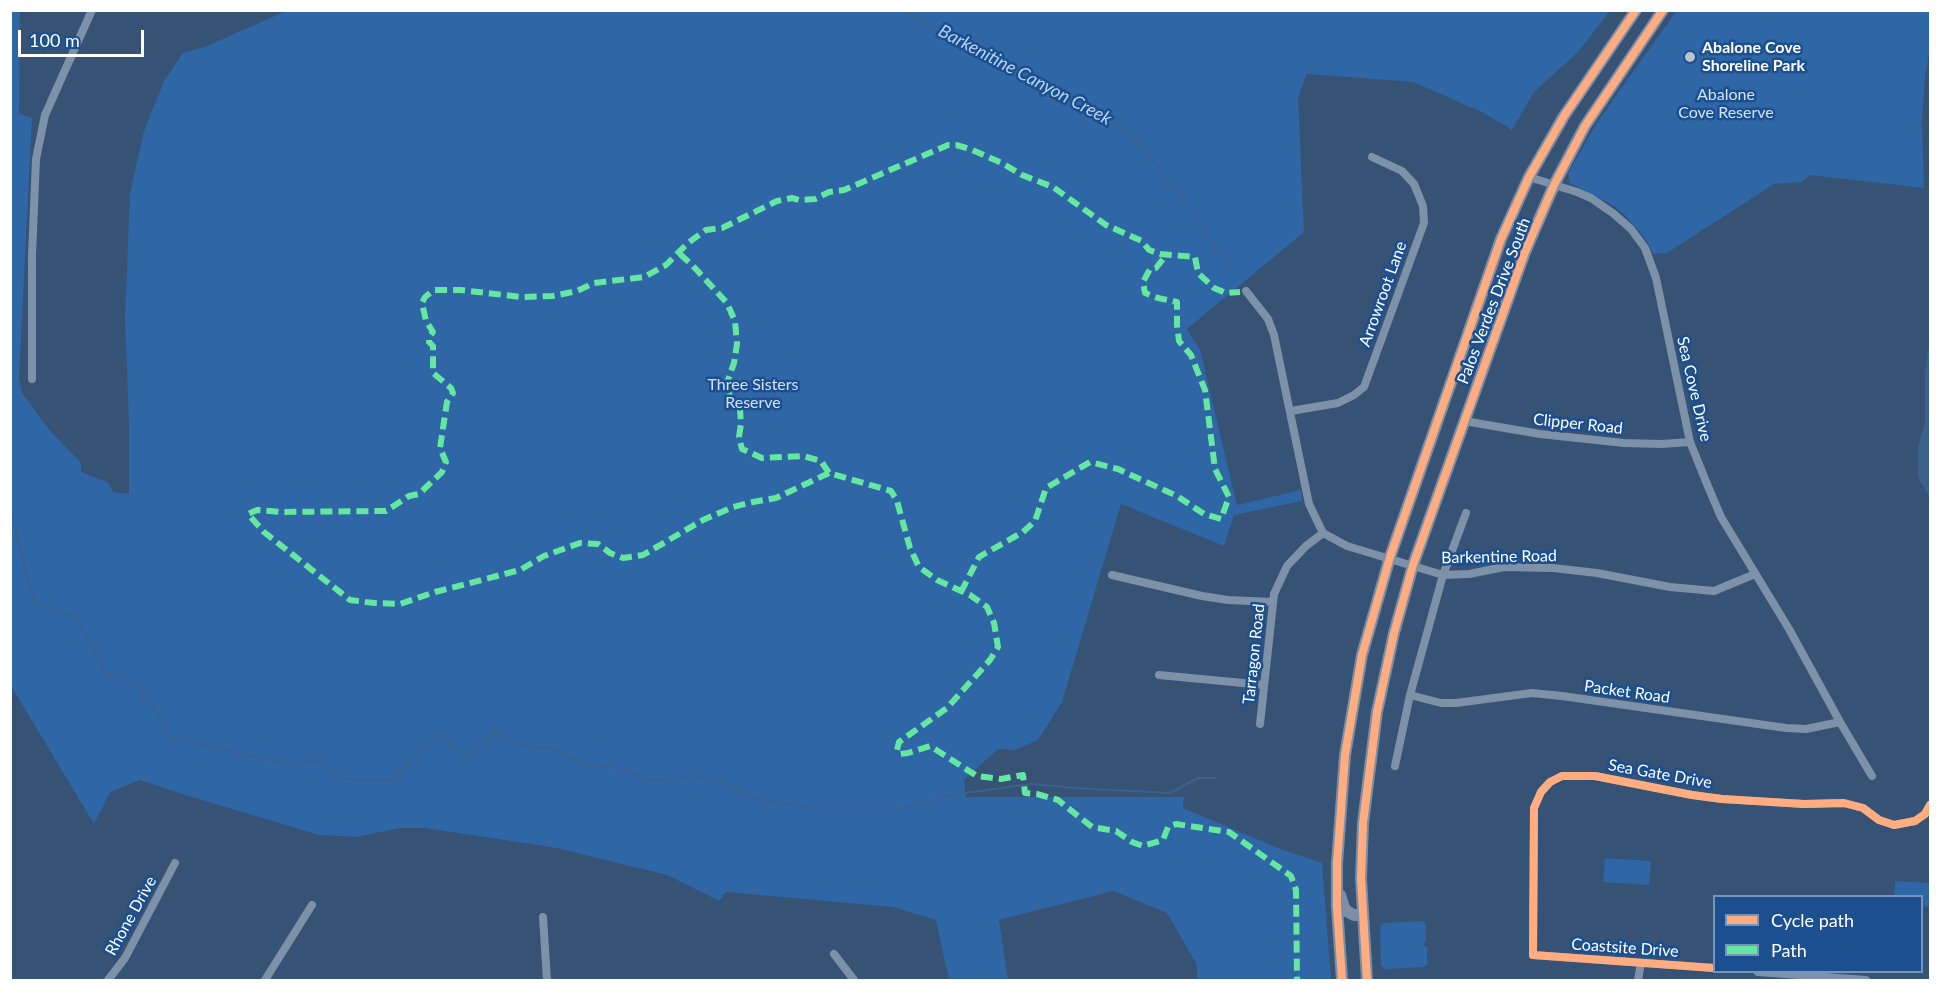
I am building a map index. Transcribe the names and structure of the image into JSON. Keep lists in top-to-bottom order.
{
  "streets": {
    "main road": ["Palos Verdes Drive South"],
    "street": [
      "Arrowroot Lane",
      "Sea Cove Drive",
      "Clipper Road",
      "Barkentine Road",
      "Tarragon Road",
      "Packet Road",
      "Sea Gate Drive",
      "Rhone Drive",
      "Coastsite Drive"
    ]
  },
  "crossings": [
    ["Palos Verdes Drive South", "Sea Cove Drive"],
    ["Palos Verdes Drive South", "Clipper Road"],
    ["Palos Verdes Drive South", "Barkentine Road"],
    ["Sea Cove Drive", "Clipper Road"],
    ["Sea Cove Drive", "Barkentine Road"],
    ["Sea Cove Drive", "Packet Road"],
    ["Barkentine Road", "Tarragon Road"],
    ["Sea Gate Drive", "Coastsite Drive"]
  ],
  "water": ["Barkenitine Canyon Creek"],
  "parks": ["Abalone Cove Reserve", "Three Sisters Reserve"],
  "places": ["Abalone Cove Shoreline Park"],
  "legend": ["Cycle path", "Path"],
  "scale_bar": "100 m"
}
